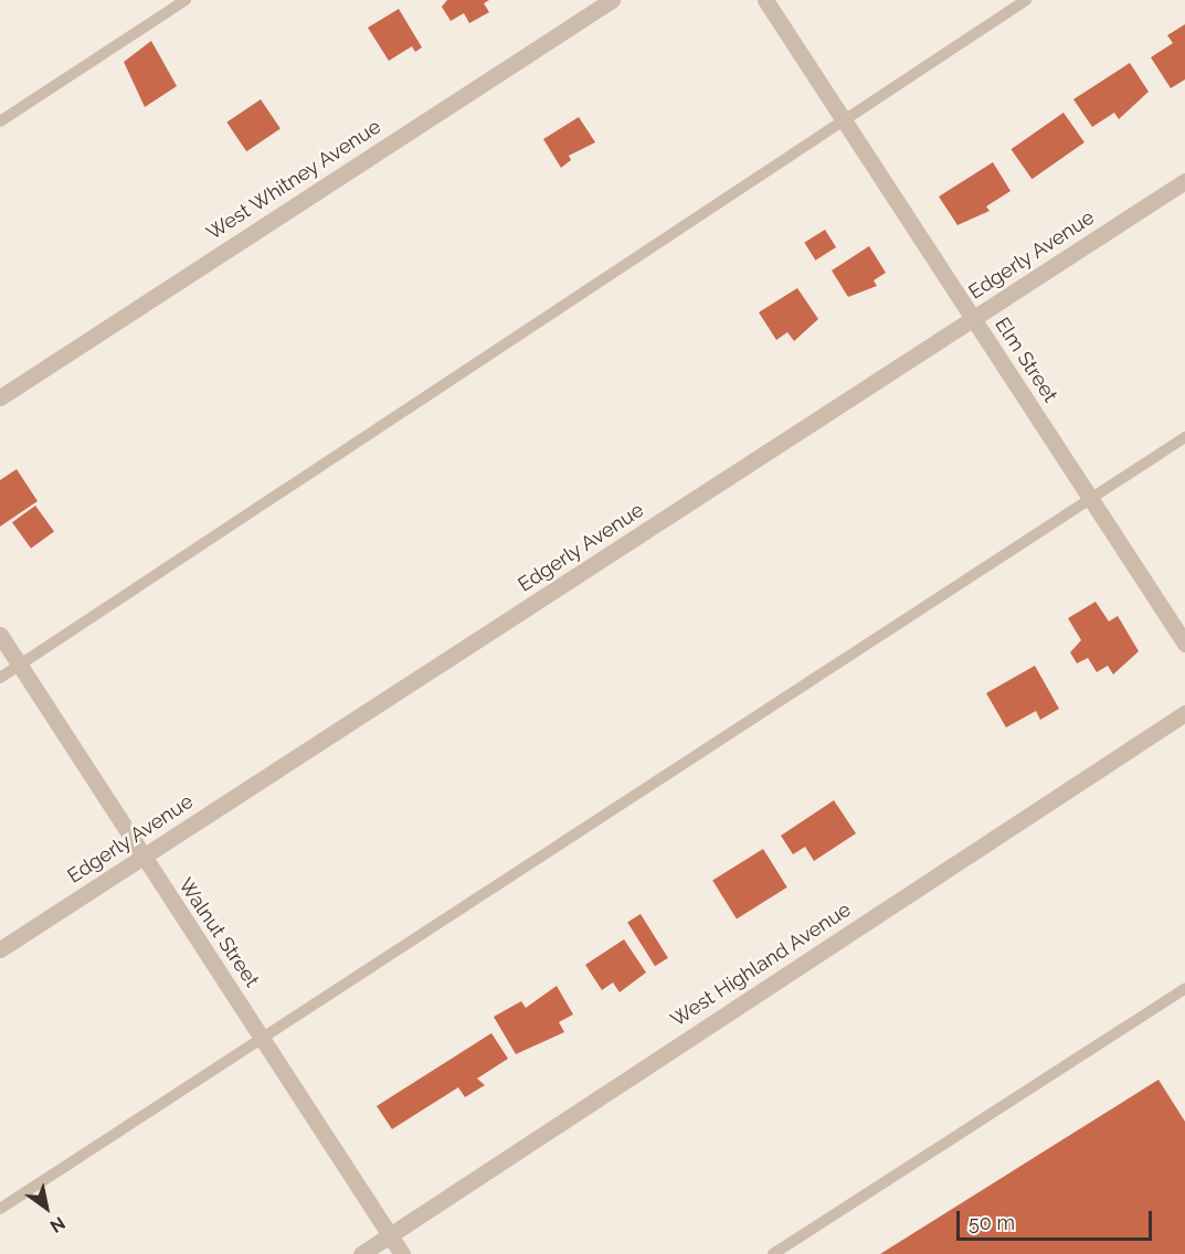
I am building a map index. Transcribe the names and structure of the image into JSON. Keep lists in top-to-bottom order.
{
  "streets": {
    "street": [
      "West Whitney Avenue",
      "Edgerly Avenue",
      "Elm Street",
      "Walnut Street",
      "West Highland Avenue"
    ]
  },
  "crossings": [
    ["Edgerly Avenue", "Elm Street"],
    ["Edgerly Avenue", "Walnut Street"],
    ["Walnut Street", "West Highland Avenue"]
  ],
  "scale_bar": "50 m",
  "north": "bottom right"
}
